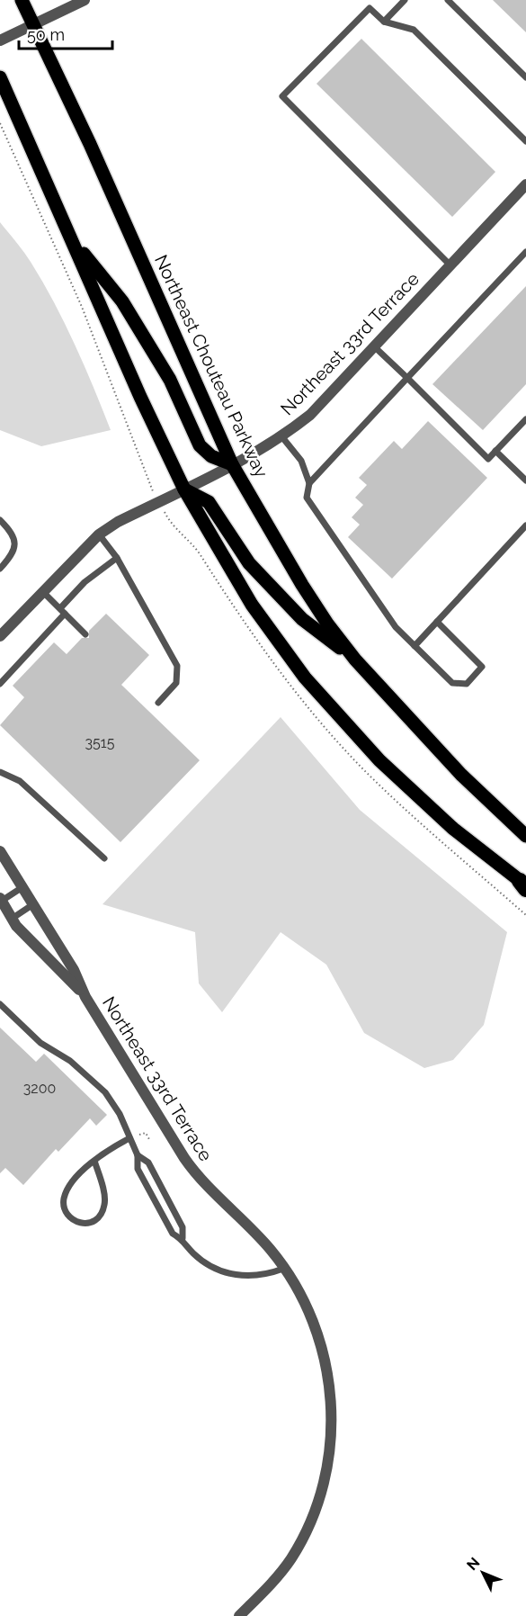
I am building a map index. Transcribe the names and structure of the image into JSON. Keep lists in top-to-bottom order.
{
  "streets": {
    "main road": ["Northeast Chouteau Parkway"],
    "street": ["Northeast 33rd Terrace"]
  },
  "crossings": [
    ["Northeast 33rd Terrace", "Northeast Chouteau Parkway"]
  ],
  "house_numbers": ["3515", "3200"],
  "scale_bar": "50 m",
  "north": "top left"
}
